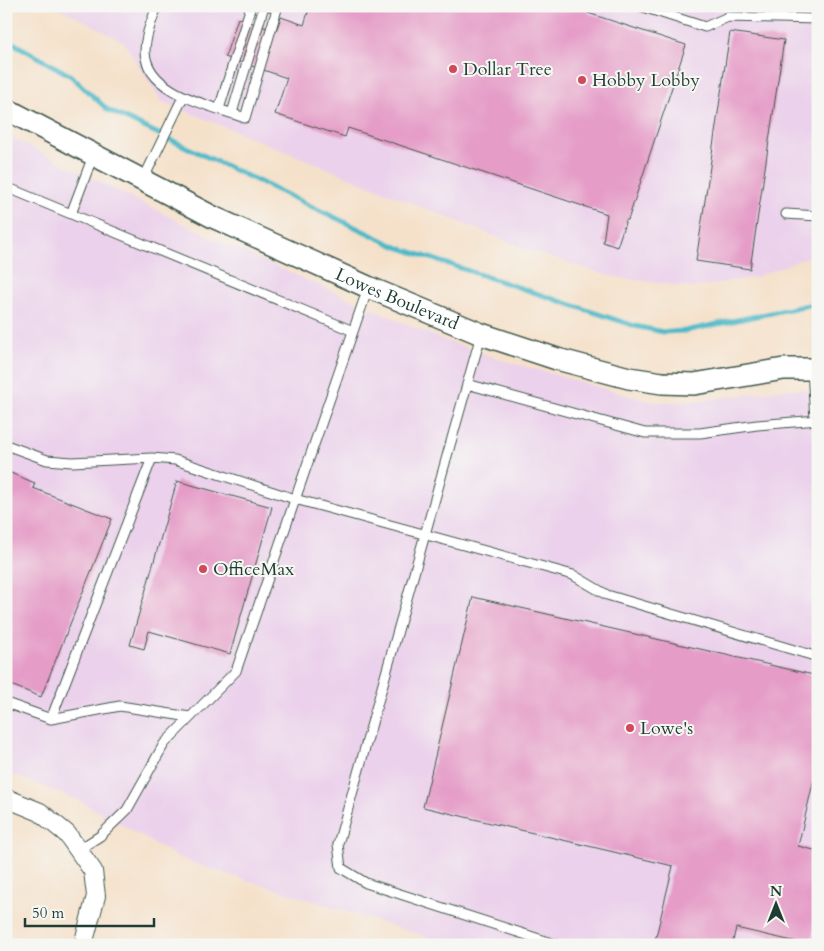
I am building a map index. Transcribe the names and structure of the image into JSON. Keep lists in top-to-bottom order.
{
  "streets": {
    "street": ["Lowes Boulevard"]
  },
  "places": [
    "Dollar Tree",
    "Hobby Lobby",
    "OfficeMax",
    "Lowe's"
  ],
  "scale_bar": "50 m",
  "north": "top"
}
